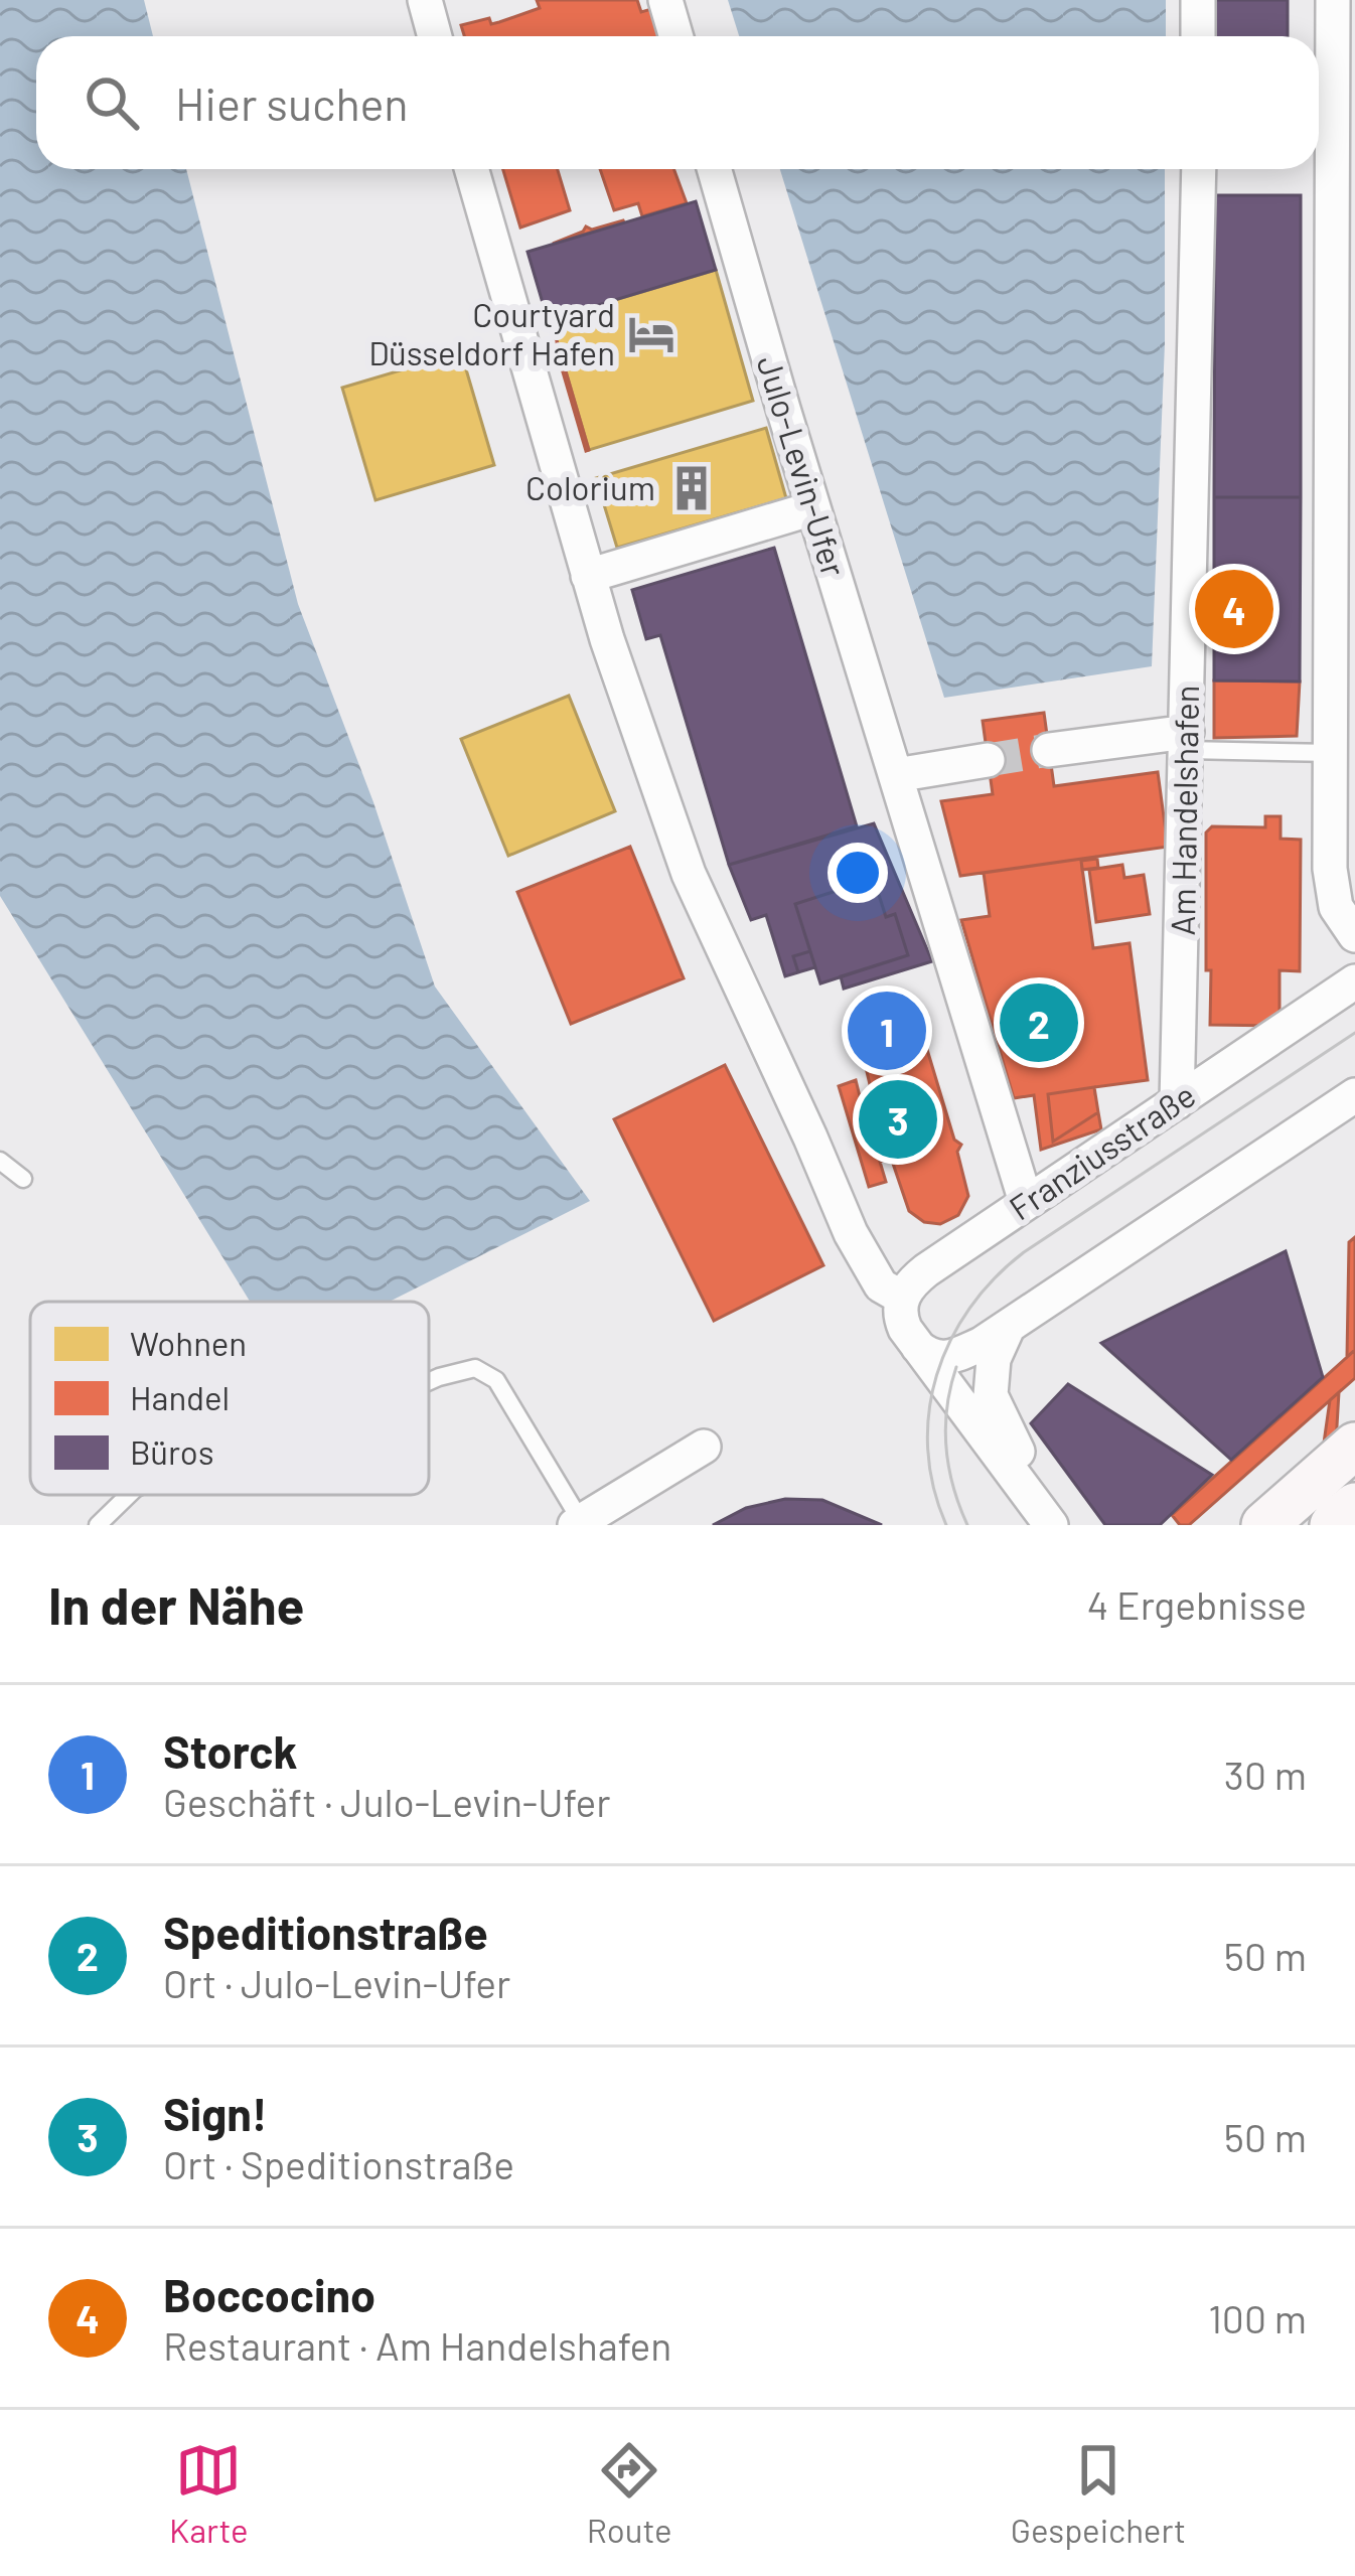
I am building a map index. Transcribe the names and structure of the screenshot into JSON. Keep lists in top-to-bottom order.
{
  "streets": {
    "street": ["Julo-Levin-Ufer", "Am Handelshafen", "Franziusstraße"]
  },
  "crossings": [
    ["Julo-Levin-Ufer", "Franziusstraße"],
    ["Am Handelshafen", "Franziusstraße"]
  ],
  "places": {
    "hotel": ["Courtyard Düsseldorf Hafen"],
    "building": ["Colorium"]
  },
  "legend": ["Wohnen", "Handel", "Büros"],
  "page": {
    "search": "Hier suchen",
    "pins": [
      "4",
      "2",
      "1",
      "3"
    ],
    "heading": ["In der Nähe", "4 Ergebnisse"],
    "list": [
      {
        "mark": "1",
        "name": "Storck",
        "note": "Geschäft · Julo-Levin-Ufer",
        "value": "30 m"
      },
      {
        "mark": "2",
        "name": "Speditionstraße",
        "note": "Ort · Julo-Levin-Ufer",
        "value": "50 m"
      },
      {
        "mark": "3",
        "name": "Sign!",
        "note": "Ort · Speditionstraße",
        "value": "50 m"
      },
      {
        "mark": "4",
        "name": "Boccocino",
        "note": "Restaurant · Am Handelshafen",
        "value": "100 m"
      }
    ],
    "nav": ["Karte", "Route", "Gespeichert"]
  }
}
